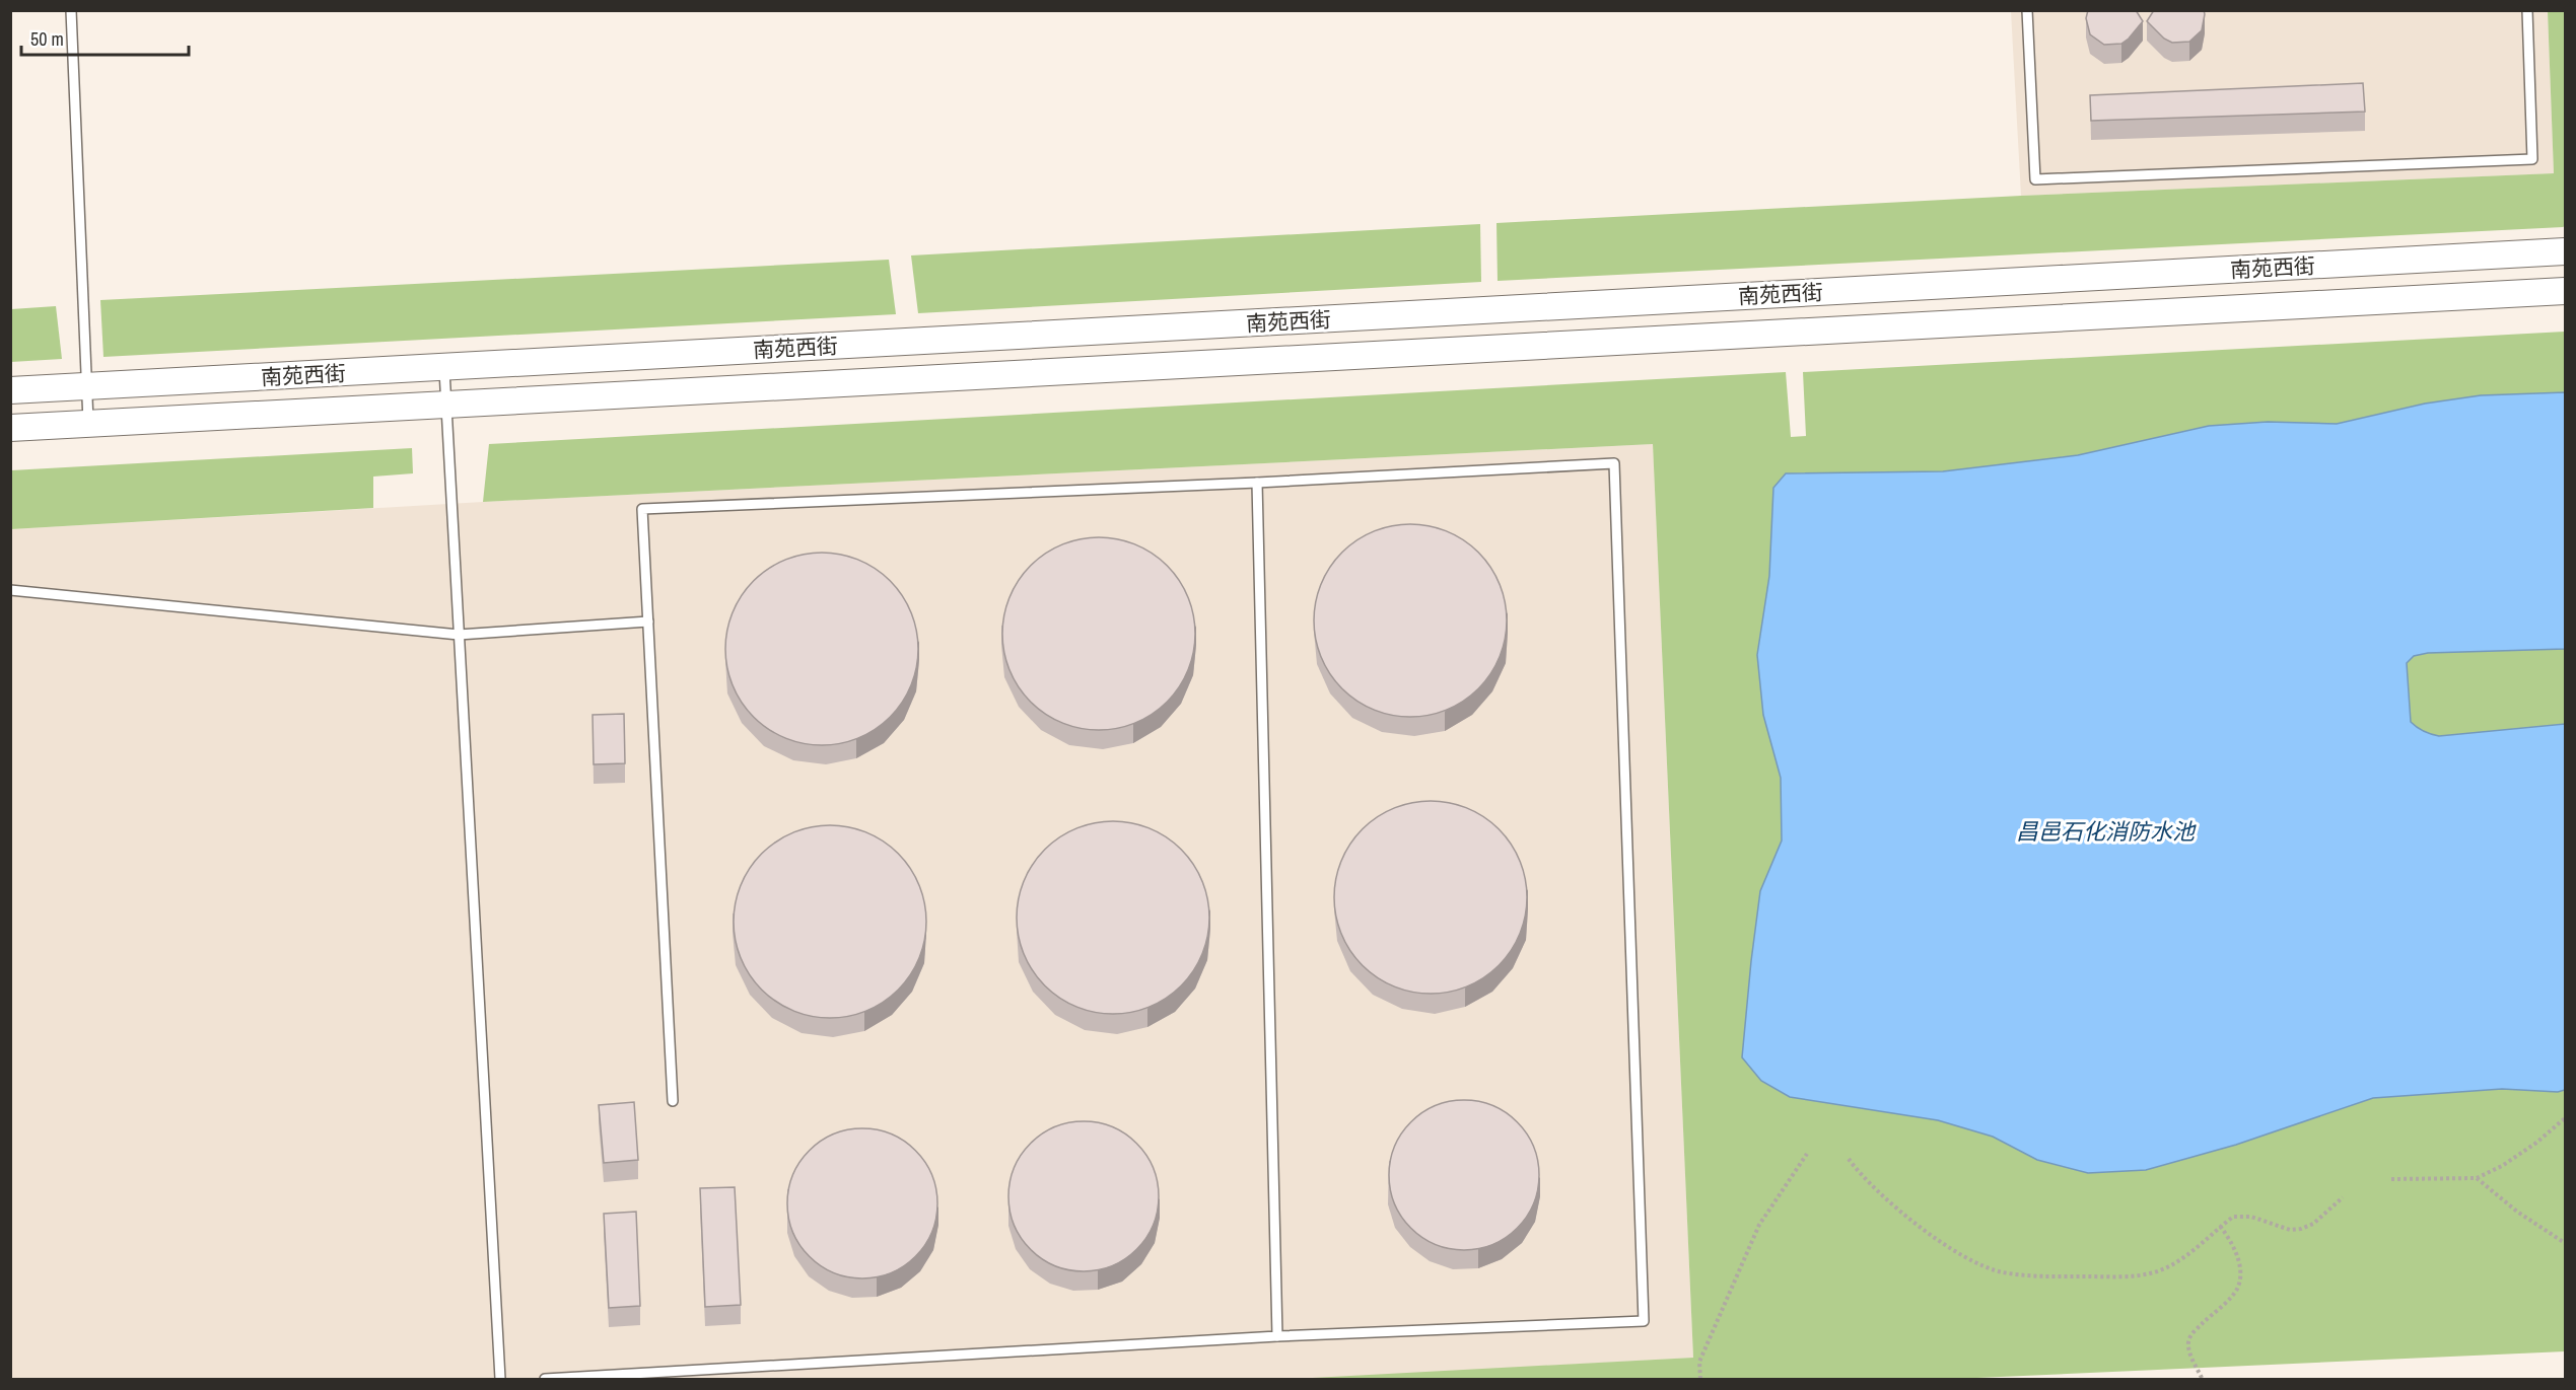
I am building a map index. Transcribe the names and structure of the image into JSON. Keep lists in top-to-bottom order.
{
  "streets": {
    "main road": ["南苑西街"]
  },
  "water": ["昌邑石化消防水池"],
  "scale_bar": "50 m"
}
